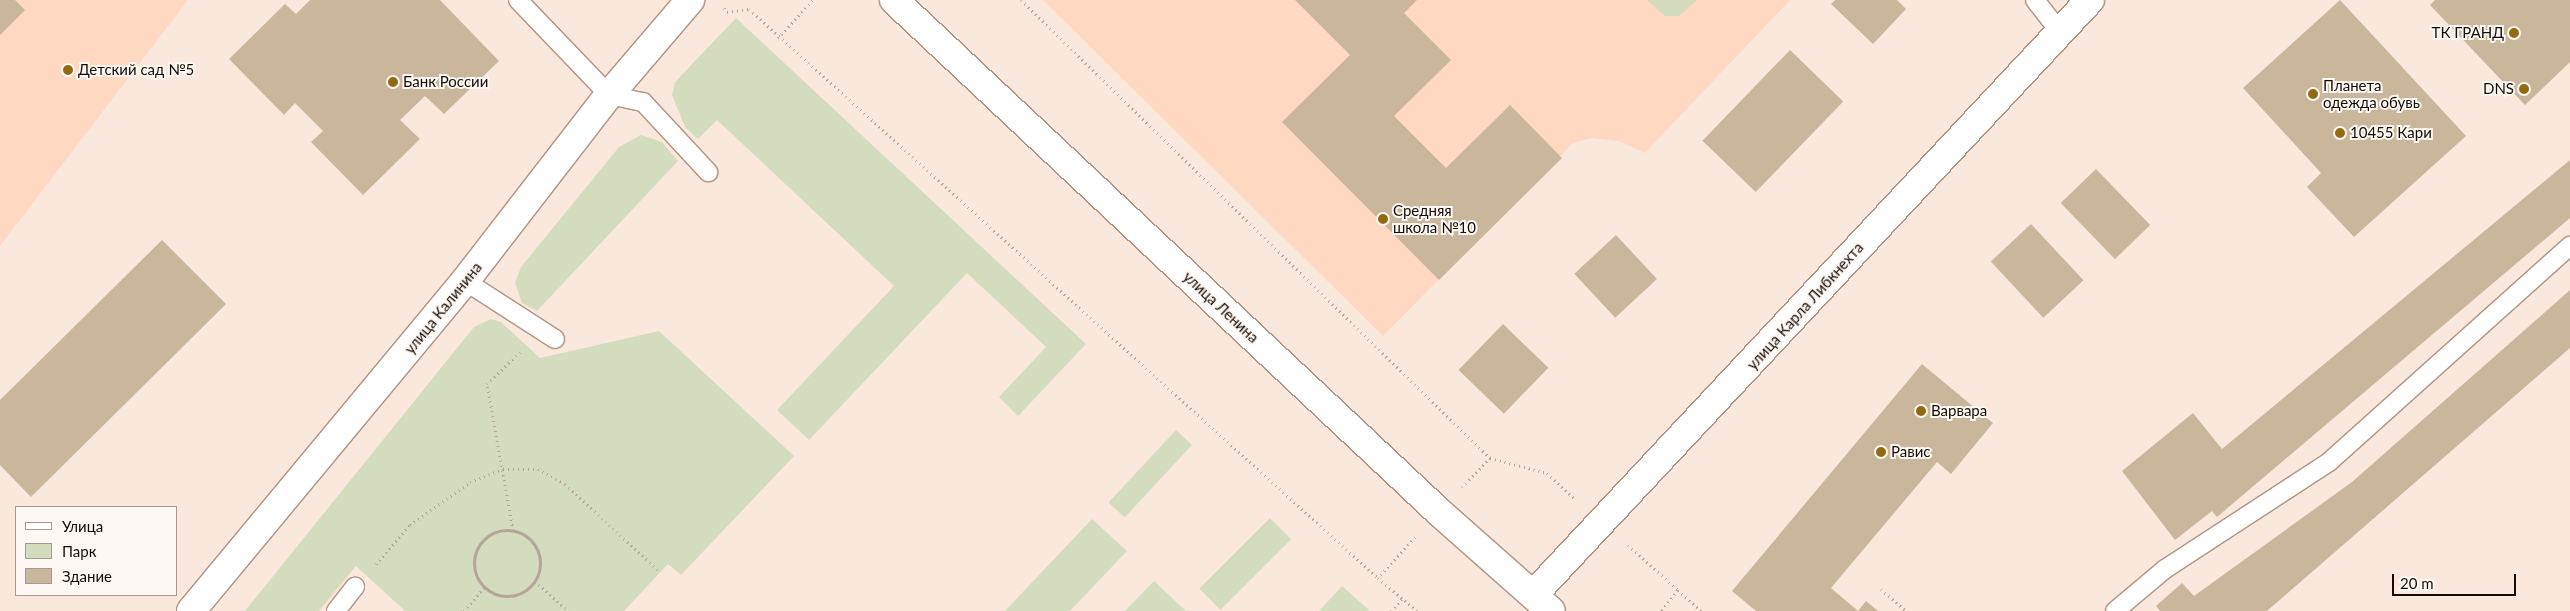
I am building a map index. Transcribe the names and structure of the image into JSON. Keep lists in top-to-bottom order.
{
  "streets": {
    "main road": ["улица Карла Либкнехта", "улица Ленина", "улица Калинина"]
  },
  "crossings": [
    ["улица Карла Либкнехта", "улица Ленина"]
  ],
  "places": [
    "ТК ГРАНД",
    "Детский сад №5",
    "Банк России",
    "DNS",
    "Планета одежда обувь",
    "10455 Кари",
    "Средняя школа №10",
    "Варвара",
    "Равис"
  ],
  "legend": ["Улица", "Парк", "Здание"],
  "scale_bar": "20 m"
}
